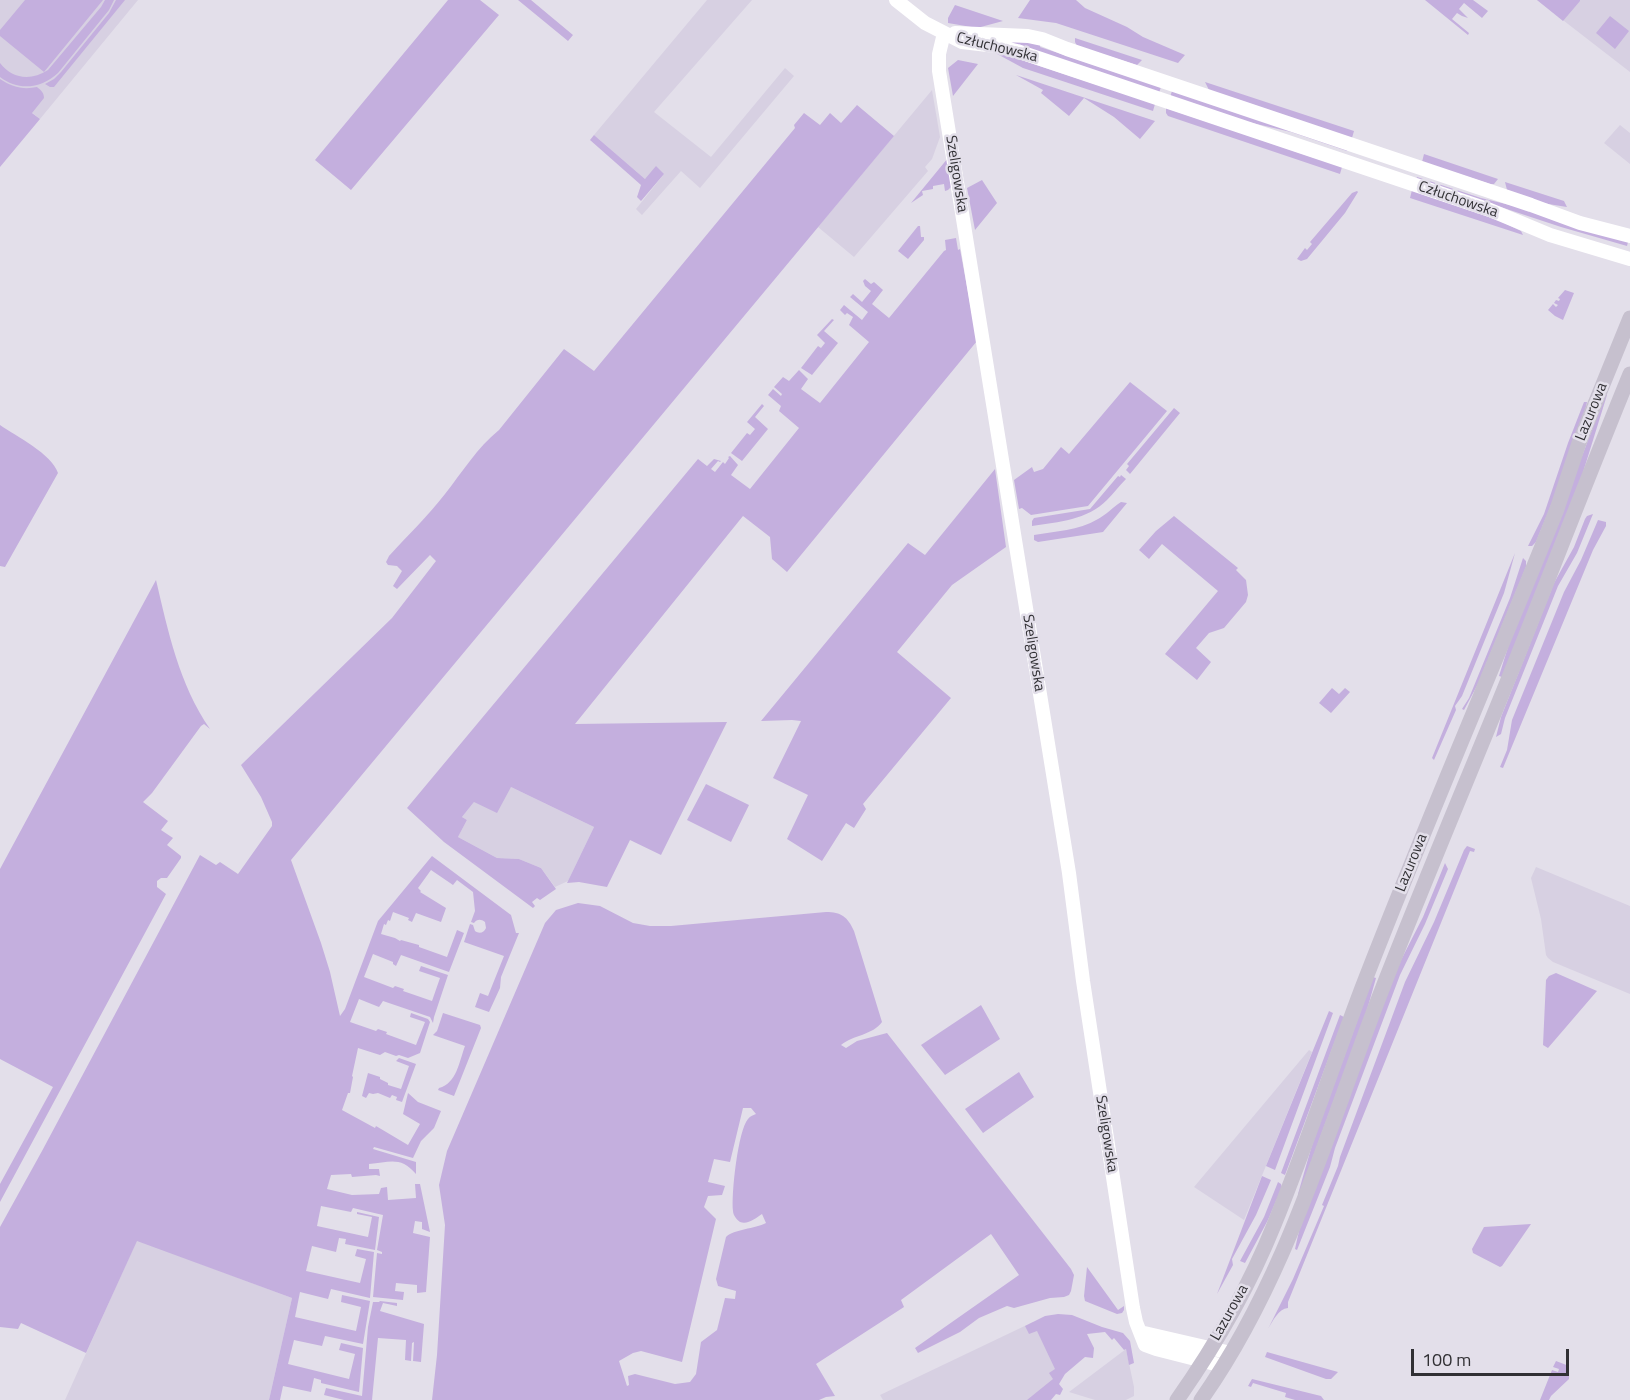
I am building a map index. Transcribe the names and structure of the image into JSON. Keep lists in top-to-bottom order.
{
  "streets": {
    "main road": ["Lazurowa"],
    "street": ["Człuchowska", "Szeligowska"]
  },
  "crossings": [
    ["Człuchowska", "Szeligowska"],
    ["Szeligowska", "Lazurowa"]
  ],
  "scale_bar": "100 m"
}
